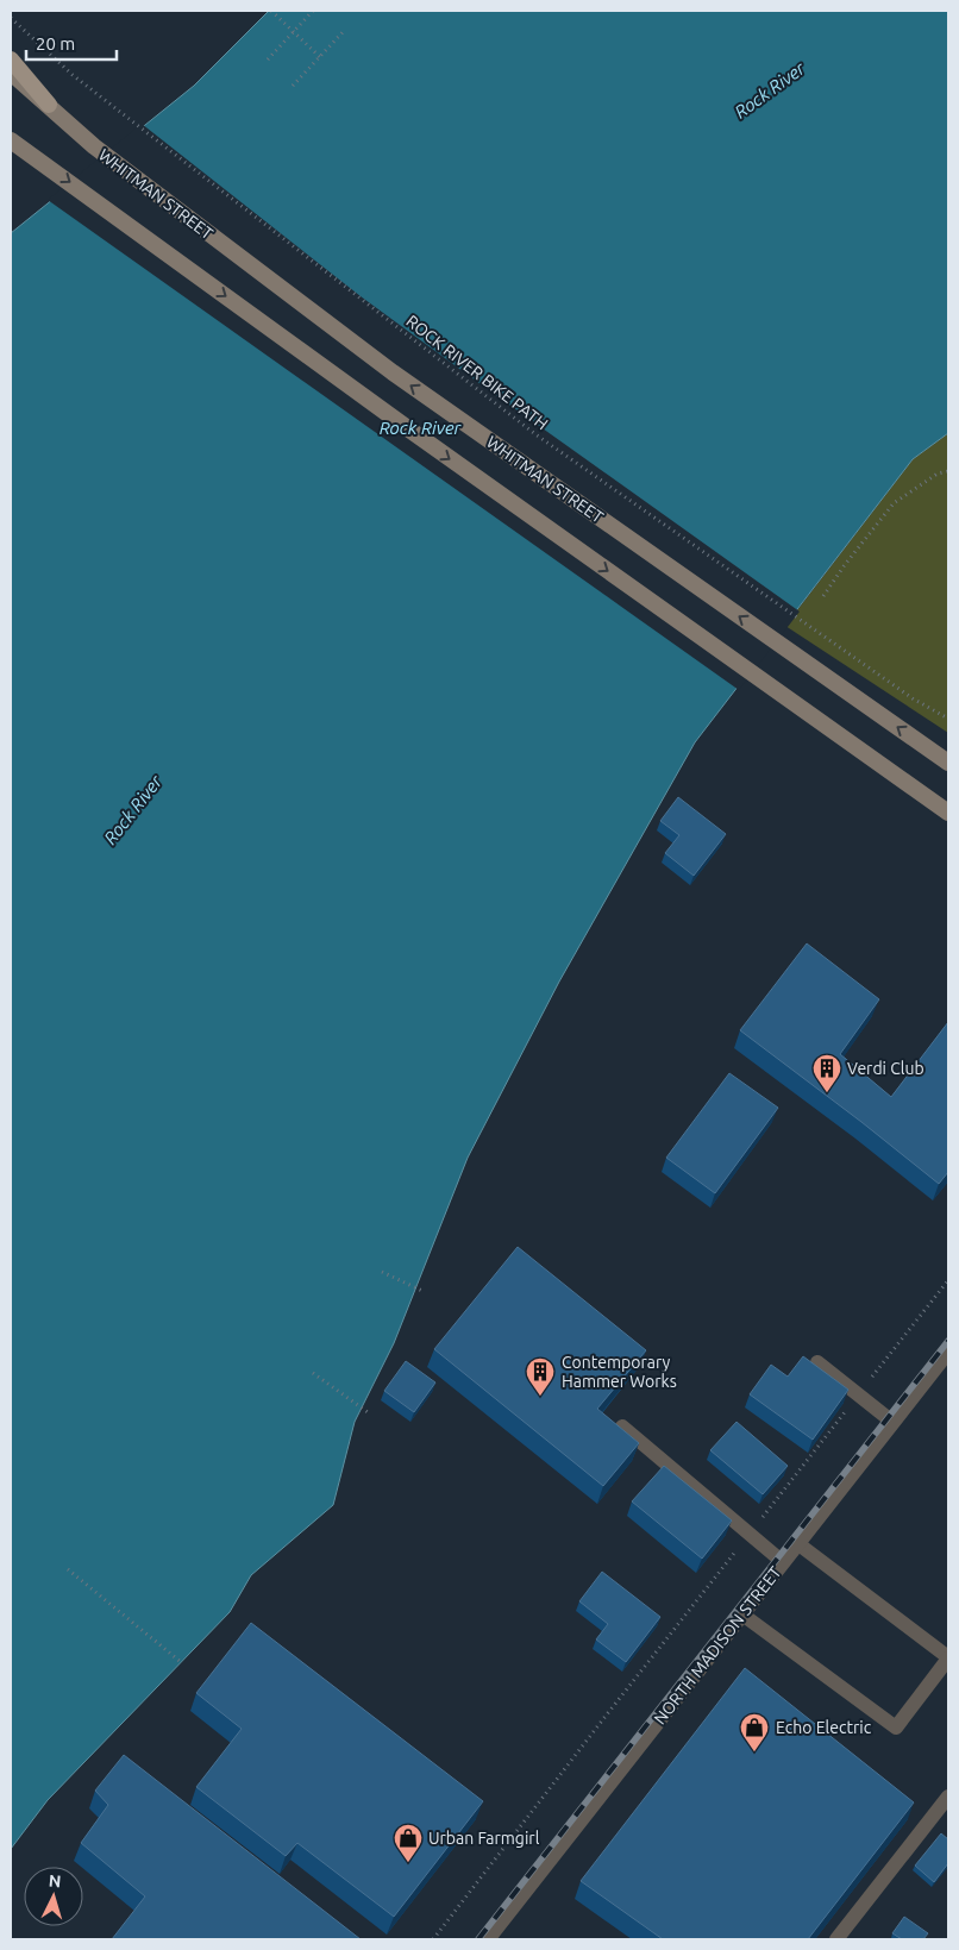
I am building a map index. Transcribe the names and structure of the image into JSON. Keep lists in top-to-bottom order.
{
  "streets": {
    "main road": ["WHITMAN STREET"],
    "street": ["NORTH MADISON STREET"],
    "path": ["ROCK RIVER BIKE PATH"]
  },
  "water": ["Rock River"],
  "places": {
    "building": ["Verdi Club", "Contemporary Hammer Works"],
    "shop": ["Echo Electric", "Urban Farmgirl"]
  },
  "scale_bar": "20 m",
  "north": "top"
}
